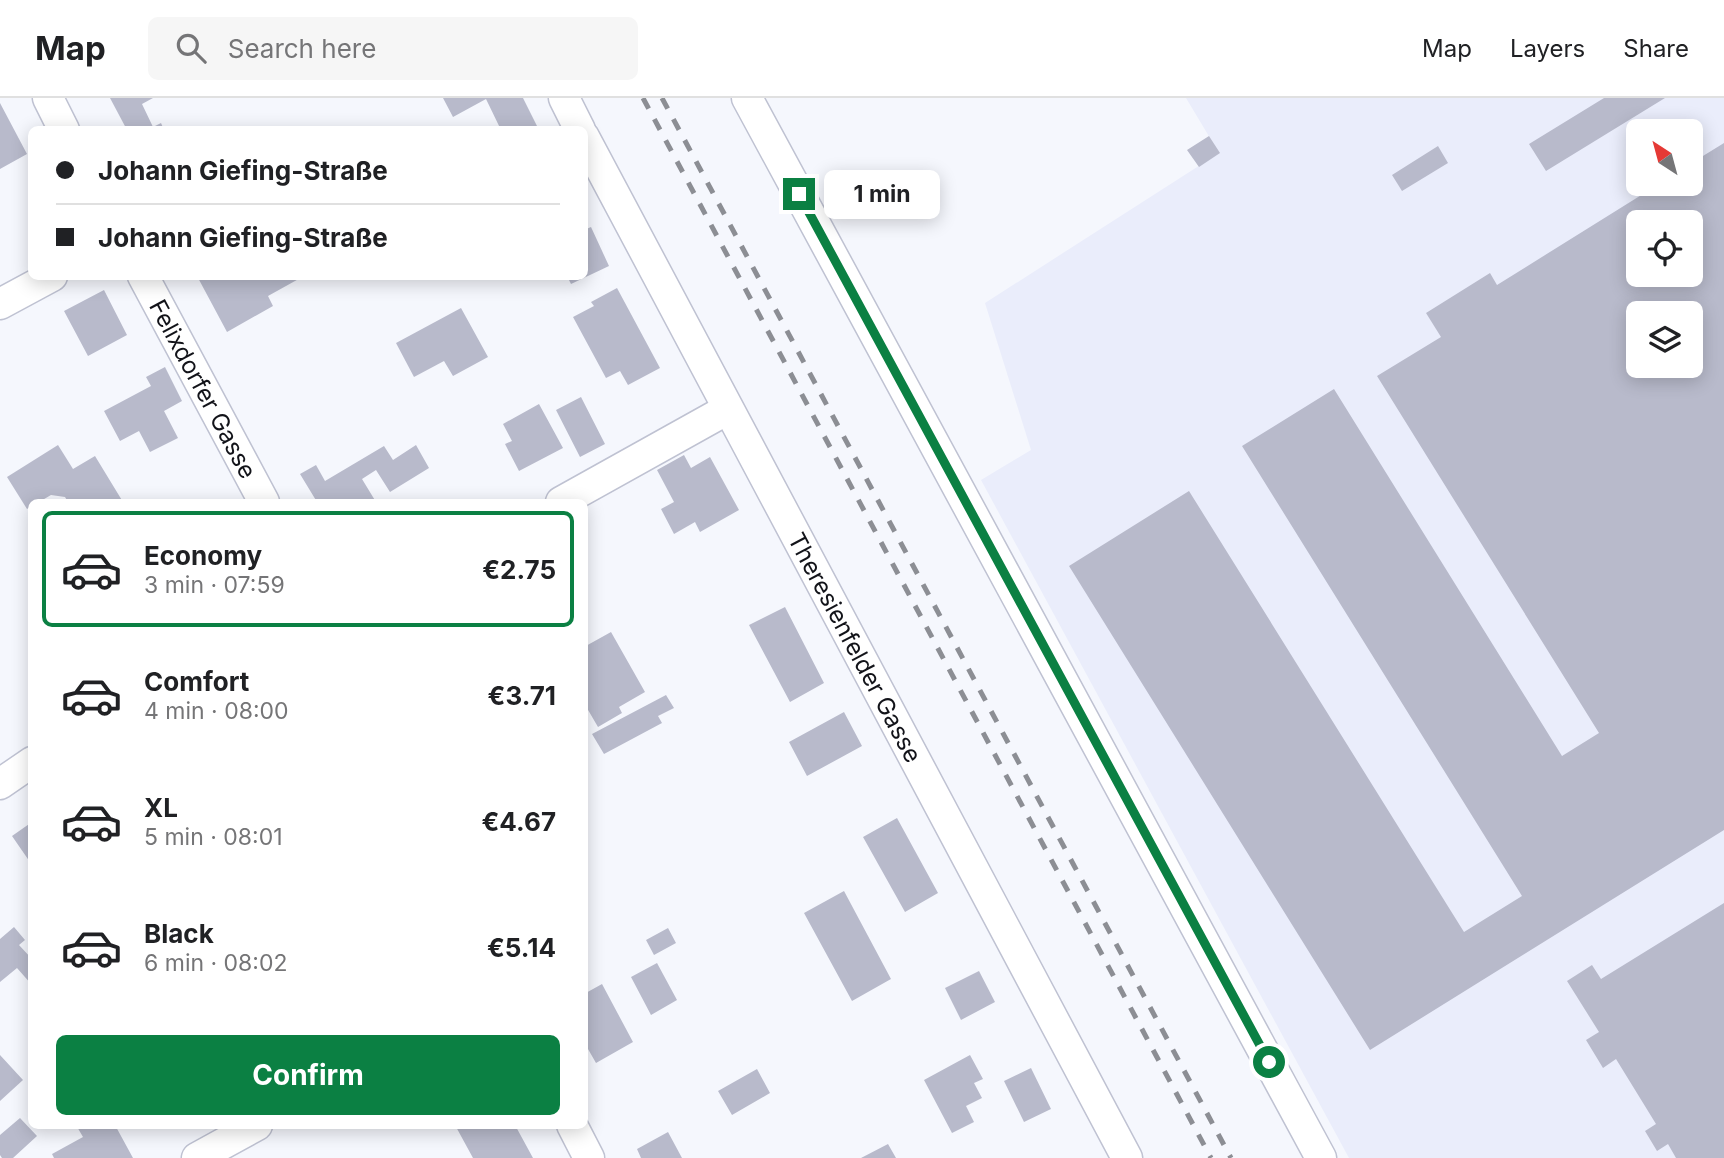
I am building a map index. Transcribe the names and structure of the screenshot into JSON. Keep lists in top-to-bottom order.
{
  "streets": {
    "street": ["Felixdorfer Gasse", "Theresienfelder Gasse"]
  },
  "north": "top left",
  "page": {
    "header": "Map",
    "search": "Search here",
    "nav": ["Map", "Layers", "Share"],
    "banner": ["Johann Giefing-Straße", "Johann Giefing-Straße"],
    "bubble": "1 min",
    "list": [
      {
        "name": "Economy",
        "note": "3 min · 07:59",
        "value": "€2.75"
      },
      {
        "name": "Comfort",
        "note": "4 min · 08:00",
        "value": "€3.71"
      },
      {
        "name": "XL",
        "note": "5 min · 08:01",
        "value": "€4.67"
      },
      {
        "name": "Black",
        "note": "6 min · 08:02",
        "value": "€5.14"
      }
    ],
    "buttons": "Confirm"
  }
}
